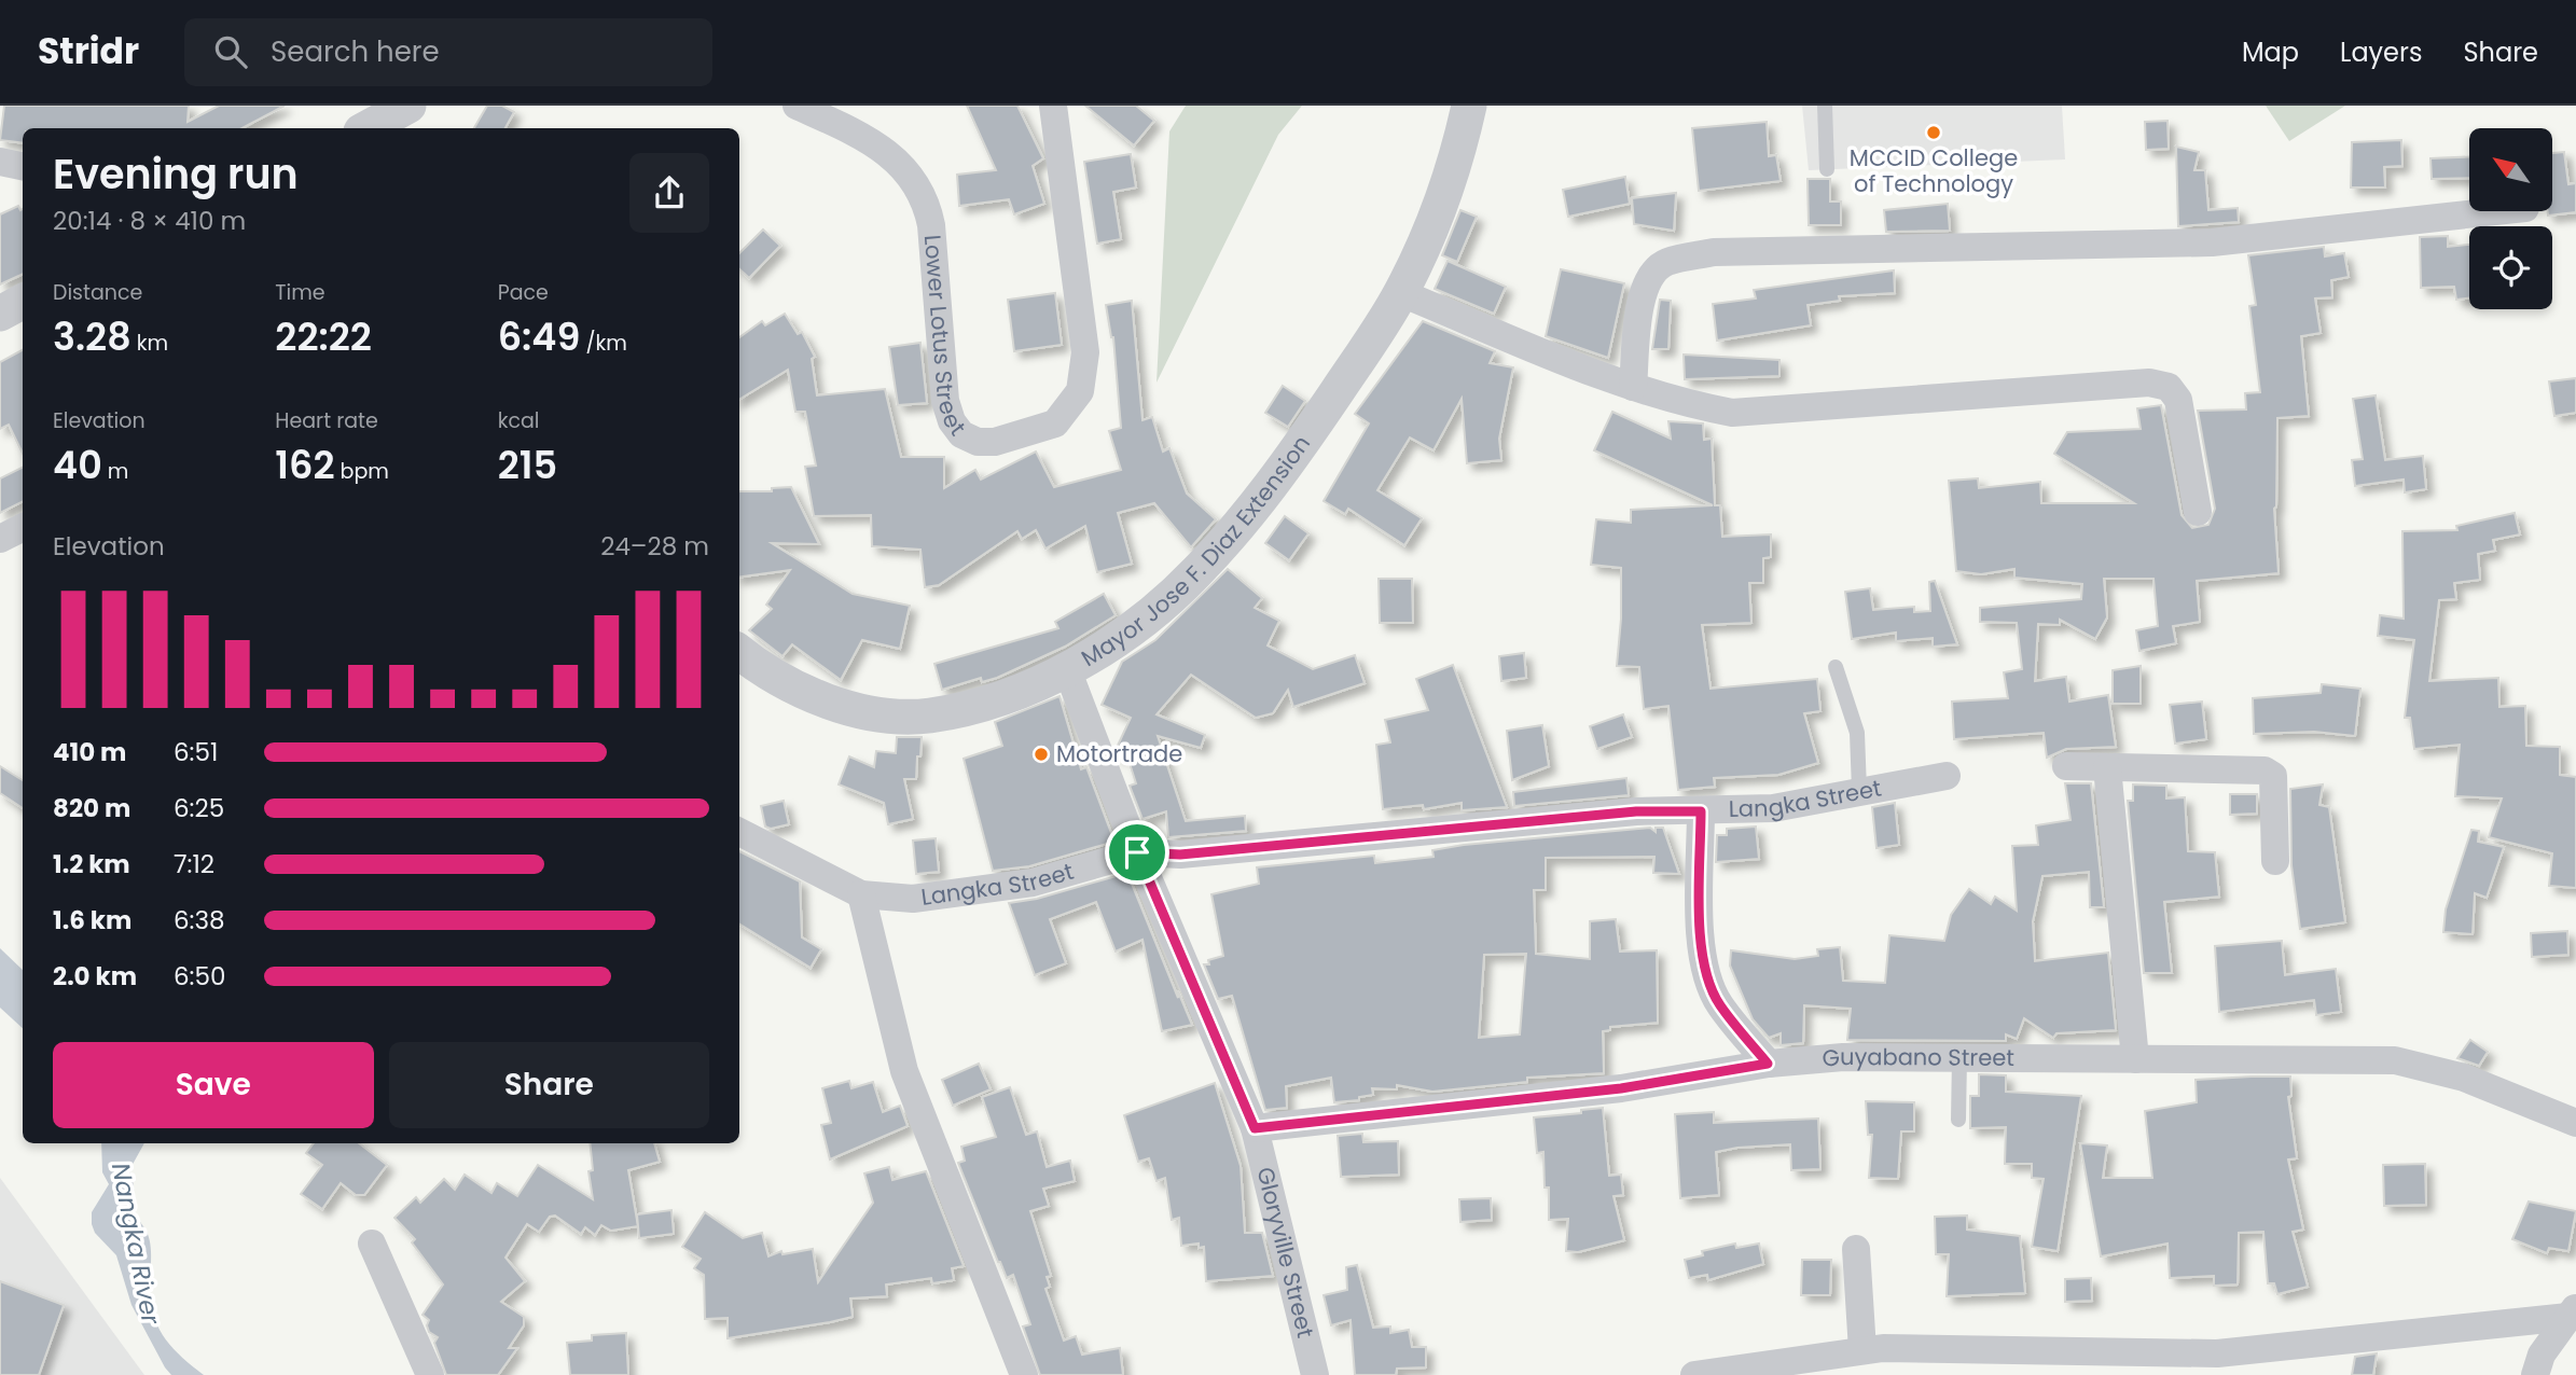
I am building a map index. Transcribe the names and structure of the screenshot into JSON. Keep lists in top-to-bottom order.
{
  "streets": {
    "street": [
      "Lower Lotus Street",
      "Mayor Jose F. Diaz Extension",
      "Langka Street",
      "Guyabano Street",
      "Gloryville Street"
    ]
  },
  "crossings": [
    ["Mayor Jose F. Diaz Extension", "Gloryville Street"],
    ["Langka Street", "Gloryville Street"],
    ["Guyabano Street", "Gloryville Street"]
  ],
  "water": ["Nangka River"],
  "places": ["MCCID College of Technology", "Motortrade"],
  "north": "top left",
  "page": {
    "header": "Stridr",
    "search": "Search here",
    "nav": ["Map", "Layers", "Share"],
    "heading": ["Evening run", "20:14 · 8 × 410 m"],
    "stats": [
      ["Distance", "3.28 km"],
      ["Time", "22:22"],
      ["Pace", "6:49 /km"],
      ["Elevation", "40 m"],
      ["Heart rate", "162 bpm"],
      ["kcal", "215"]
    ],
    "chart": ["Elevation", "24–28 m"],
    "list": [
      {
        "name": "410 m",
        "note": "6:51"
      },
      {
        "name": "820 m",
        "note": "6:25"
      },
      {
        "name": "1.2 km",
        "note": "7:12"
      },
      {
        "name": "1.6 km",
        "note": "6:38"
      },
      {
        "name": "2.0 km",
        "note": "6:50"
      }
    ],
    "buttons": ["Save", "Share"]
  }
}
